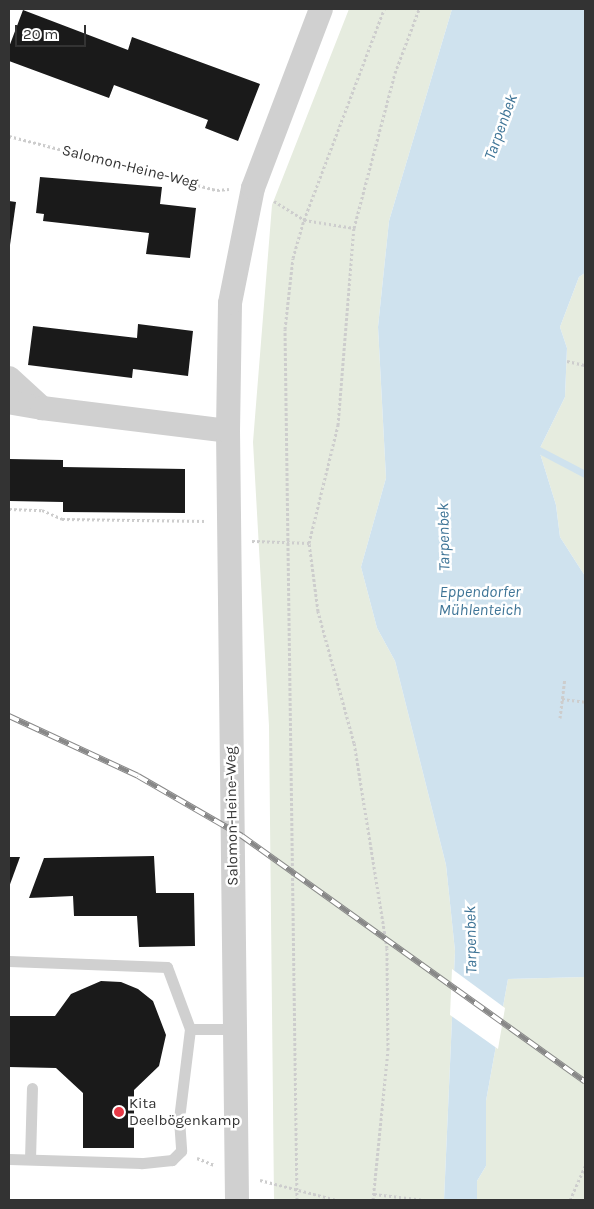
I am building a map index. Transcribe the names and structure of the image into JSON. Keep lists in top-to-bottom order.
{
  "streets": {
    "street": ["Salomon-Heine-Weg"]
  },
  "water": ["Tarpenbek", "Eppendorfer Mühlenteich"],
  "places": ["Kita Deelbögenkamp"],
  "scale_bar": "20 m"
}
